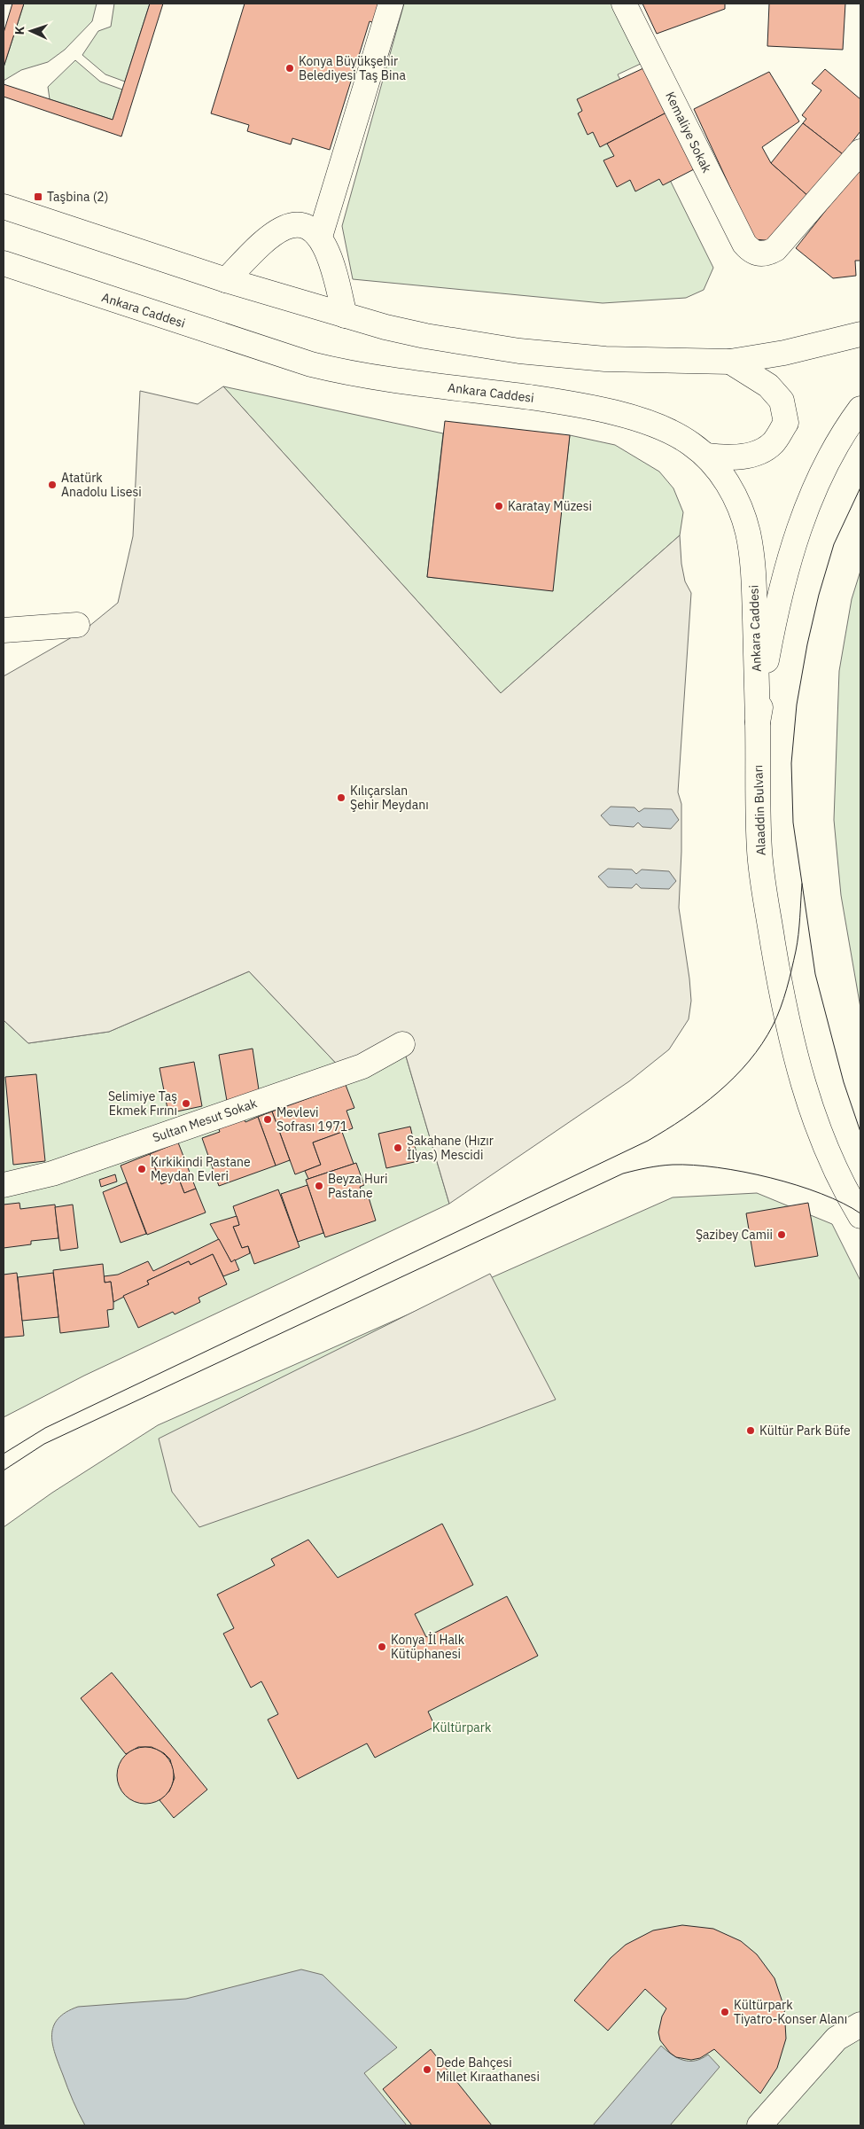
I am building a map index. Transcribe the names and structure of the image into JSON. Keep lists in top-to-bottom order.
{
  "streets": {
    "main road": [
      "Kemaliye Sokak",
      "Ankara Caddesi",
      "Alaaddin Bulvarı",
      "Sultan Mesut Sokak"
    ]
  },
  "crossings": [
    ["Ankara Caddesi", "Alaaddin Bulvarı"]
  ],
  "parks": ["Kültürpark"],
  "places": {
    "other": [
      "Konya Büyükşehir Belediyesi Taş Bina",
      "Atatürk Anadolu Lisesi",
      "Karatay Müzesi",
      "Kılıçarslan Şehir Meydanı",
      "Selimiye Taş Ekmek Fırını",
      "Mevlevi Sofrası 1971",
      "Sakahane (Hızır İlyas) Mescidi",
      "Kırkikindi Pastane Meydan Evleri",
      "Beyza Huri Pastane",
      "Şazibey Camii",
      "Kültür Park Büfe",
      "Konya İl Halk Kütüphanesi",
      "Kültürpark Tiyatro-Konser Alanı",
      "Dede Bahçesi Millet Kıraathanesi"
    ],
    "transit": ["Taşbina (2)"]
  },
  "north": "left"
}
